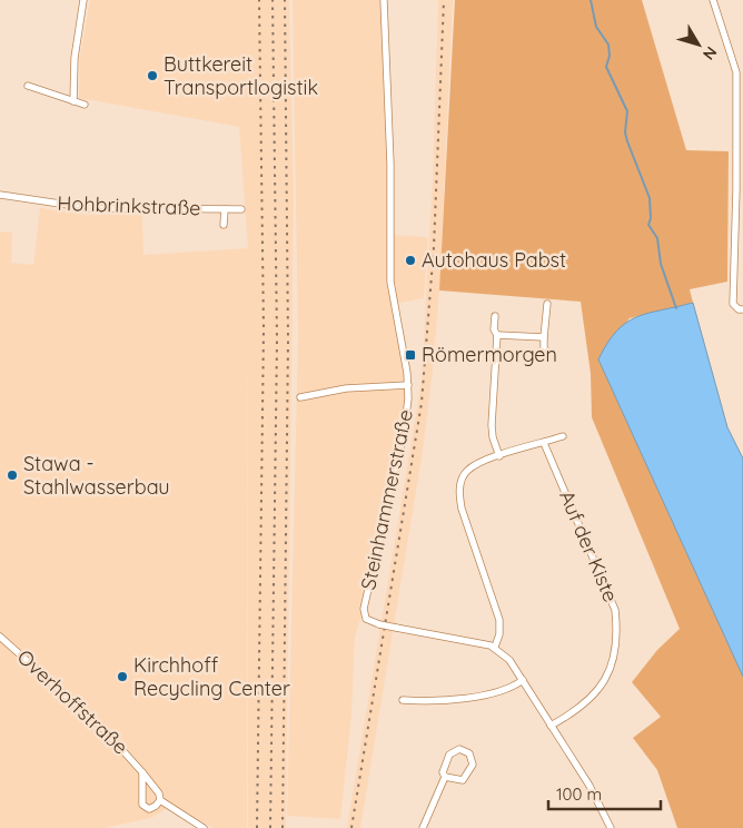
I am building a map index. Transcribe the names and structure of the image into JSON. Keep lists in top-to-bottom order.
{
  "streets": {
    "street": [
      "Hohbrinkstraße",
      "Steinhammerstraße",
      "Auf der Kiste",
      "Overhoffstraße"
    ]
  },
  "places": {
    "other": [
      "Buttkereit Transportlogistik",
      "Autohaus Pabst",
      "Stawa - Stahlwasserbau",
      "Kirchhoff Recycling Center"
    ],
    "transit": ["Römermorgen"]
  },
  "scale_bar": "100 m",
  "north": "bottom right"
}
